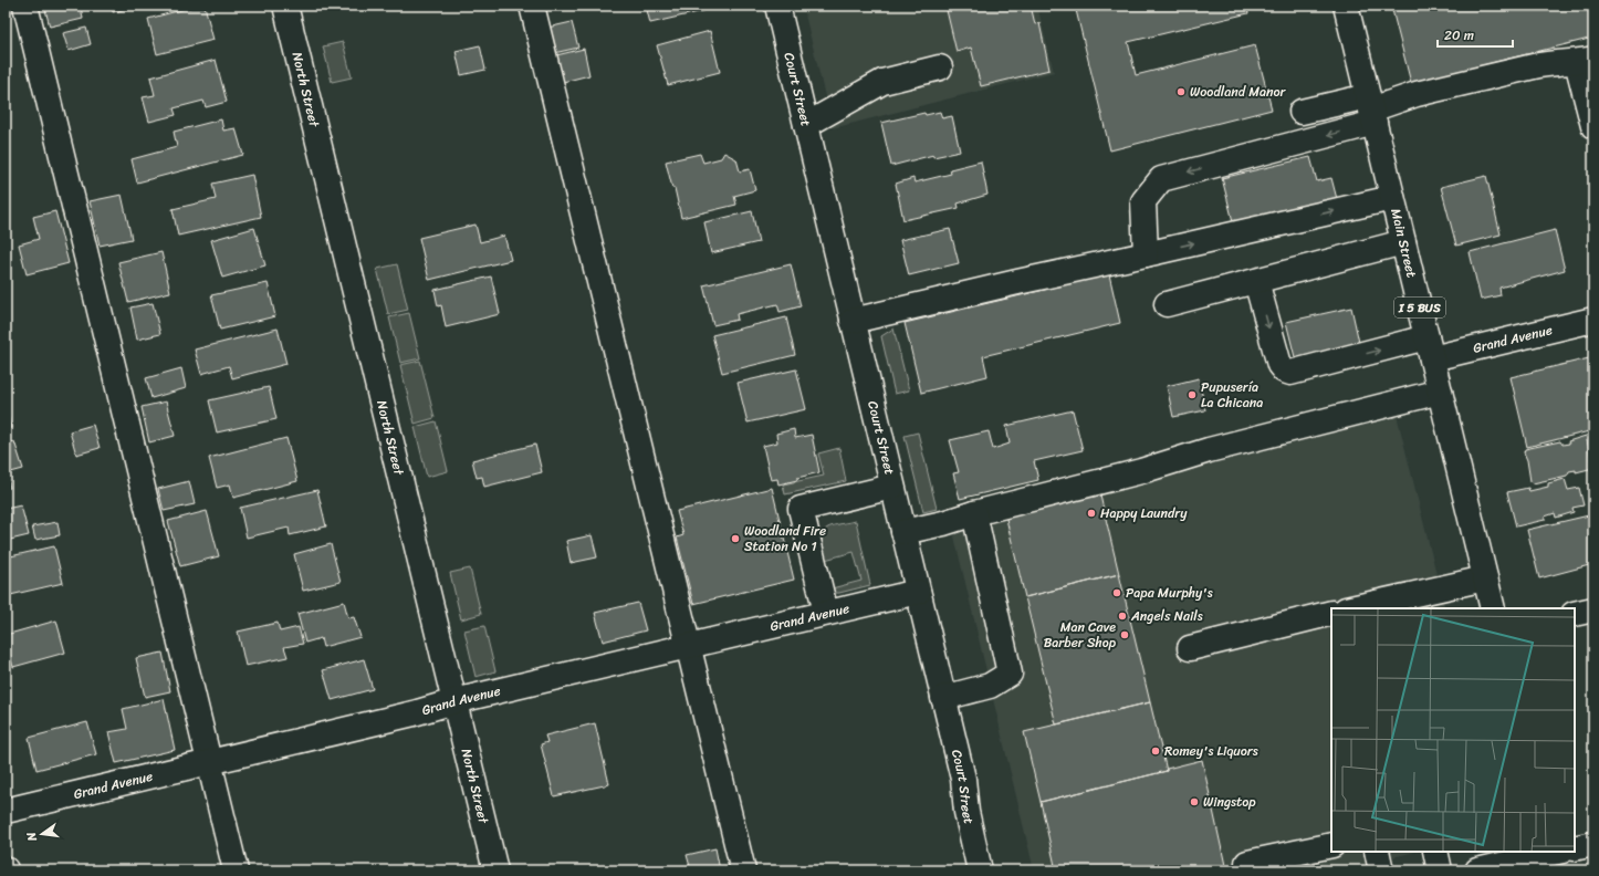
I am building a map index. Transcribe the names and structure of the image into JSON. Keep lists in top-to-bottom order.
{
  "streets": {
    "street": [
      "North Street",
      "Court Street",
      "Main Street",
      "I 5 BUS",
      "Grand Avenue"
    ]
  },
  "crossings": [
    ["North Street", "Grand Avenue"],
    ["Court Street", "Grand Avenue"],
    ["Main Street", "Grand Avenue"]
  ],
  "places": [
    "Woodland Manor",
    "Pupusería La Chicana",
    "Happy Laundry",
    "Woodland Fire Station No 1",
    "Papa Murphy's",
    "Angels Nails",
    "Man Cave Barber Shop",
    "Romey's Liquors",
    "Wingstop"
  ],
  "scale_bar": "20 m",
  "north": "left"
}
